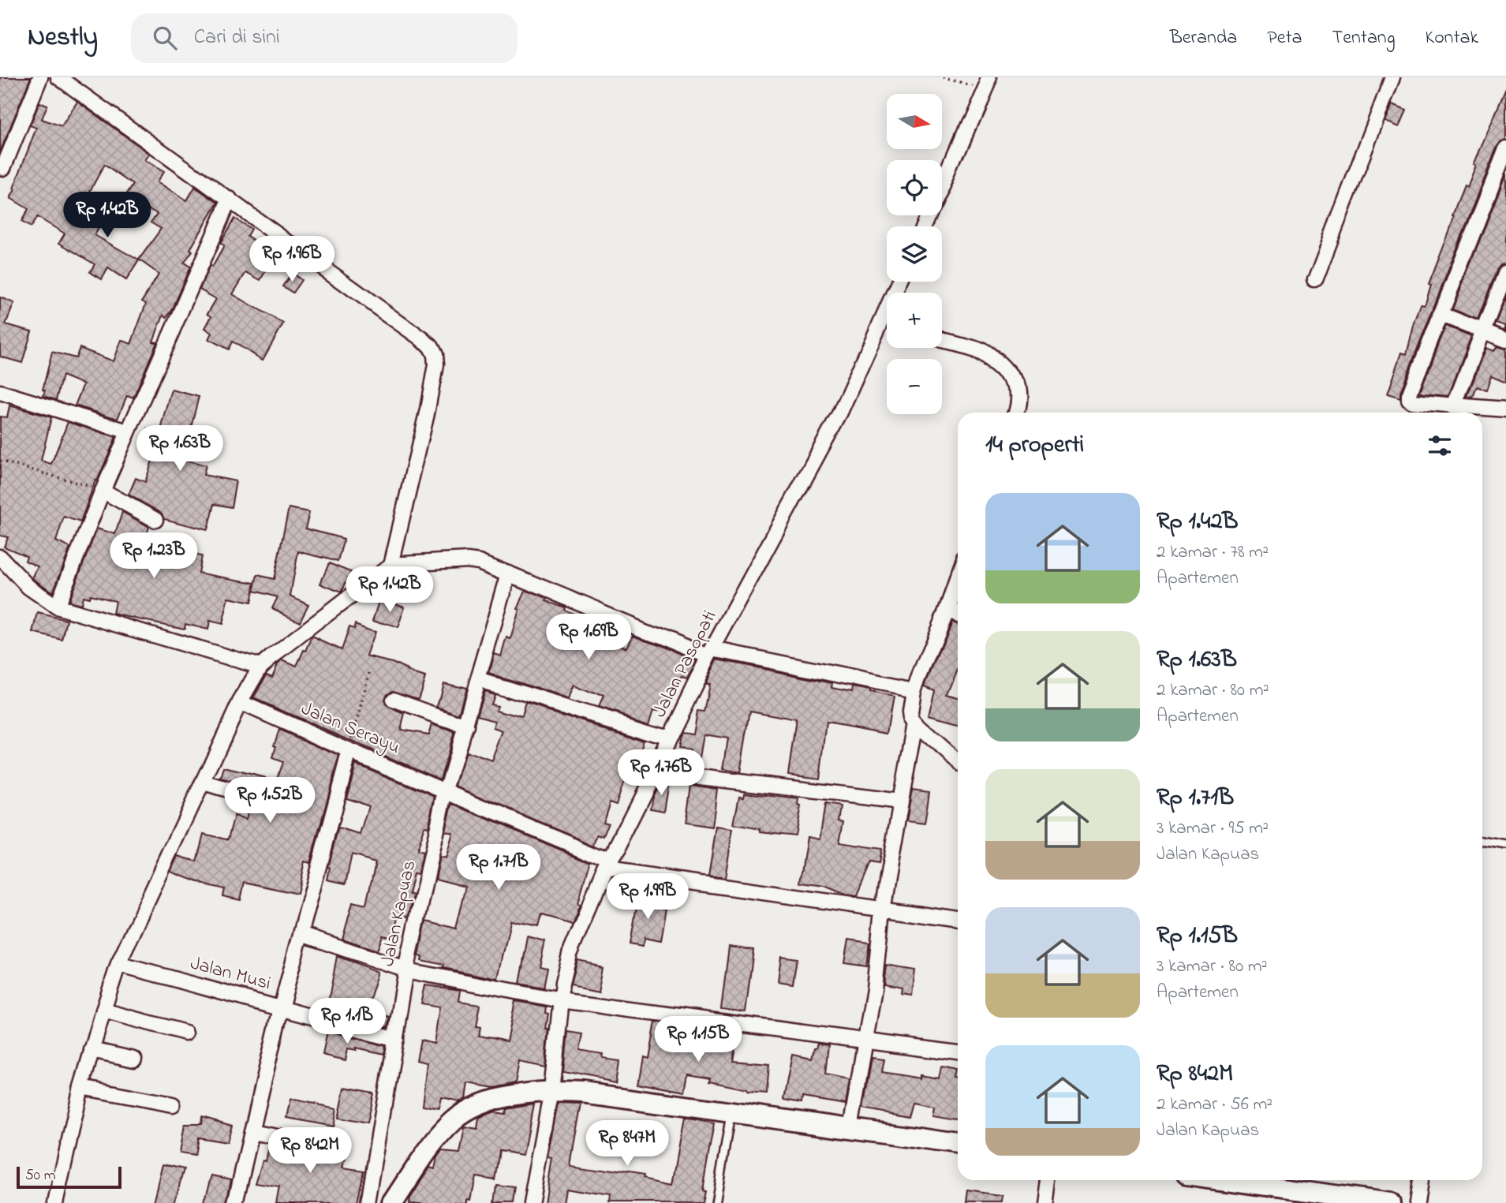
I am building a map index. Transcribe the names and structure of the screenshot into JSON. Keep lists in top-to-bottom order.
{
  "streets": {
    "street": [
      "Jalan Pasopati",
      "Jalan Serayu",
      "Jalan Kapuas",
      "Jalan Musi"
    ]
  },
  "crossings": [
    ["Jalan Pasopati", "Jalan Serayu"],
    ["Jalan Serayu", "Jalan Kapuas"],
    ["Jalan Kapuas", "Jalan Musi"]
  ],
  "scale_bar": "50 m",
  "north": "right",
  "page": {
    "header": "Nestly",
    "search": "Cari di sini",
    "nav": [
      "Beranda",
      "Peta",
      "Tentang",
      "Kontak"
    ],
    "map_buttons": ["+", "−"],
    "price": [
      "Rp 1.42B",
      "Rp 1.96B",
      "Rp 1.63B",
      "Rp 1.23B",
      "Rp 1.42B",
      "Rp 1.69B",
      "Rp 1.76B",
      "Rp 1.52B",
      "Rp 1.71B",
      "Rp 1.99B",
      "Rp 1.1B",
      "Rp 1.15B",
      "Rp 847M",
      "Rp 842M"
    ],
    "heading": "14 properti",
    "list": [
      {
        "name": "Rp 1.42B",
        "note": "2 kamar · 78 m² · Apartemen"
      },
      {
        "name": "Rp 1.63B",
        "note": "2 kamar · 80 m² · Apartemen"
      },
      {
        "name": "Rp 1.71B",
        "note": "3 kamar · 95 m² · Jalan Kapuas"
      },
      {
        "name": "Rp 1.15B",
        "note": "3 kamar · 80 m² · Apartemen"
      },
      {
        "name": "Rp 842M",
        "note": "2 kamar · 56 m² · Jalan Kapuas"
      }
    ],
    "scale": "50 m"
  }
}
